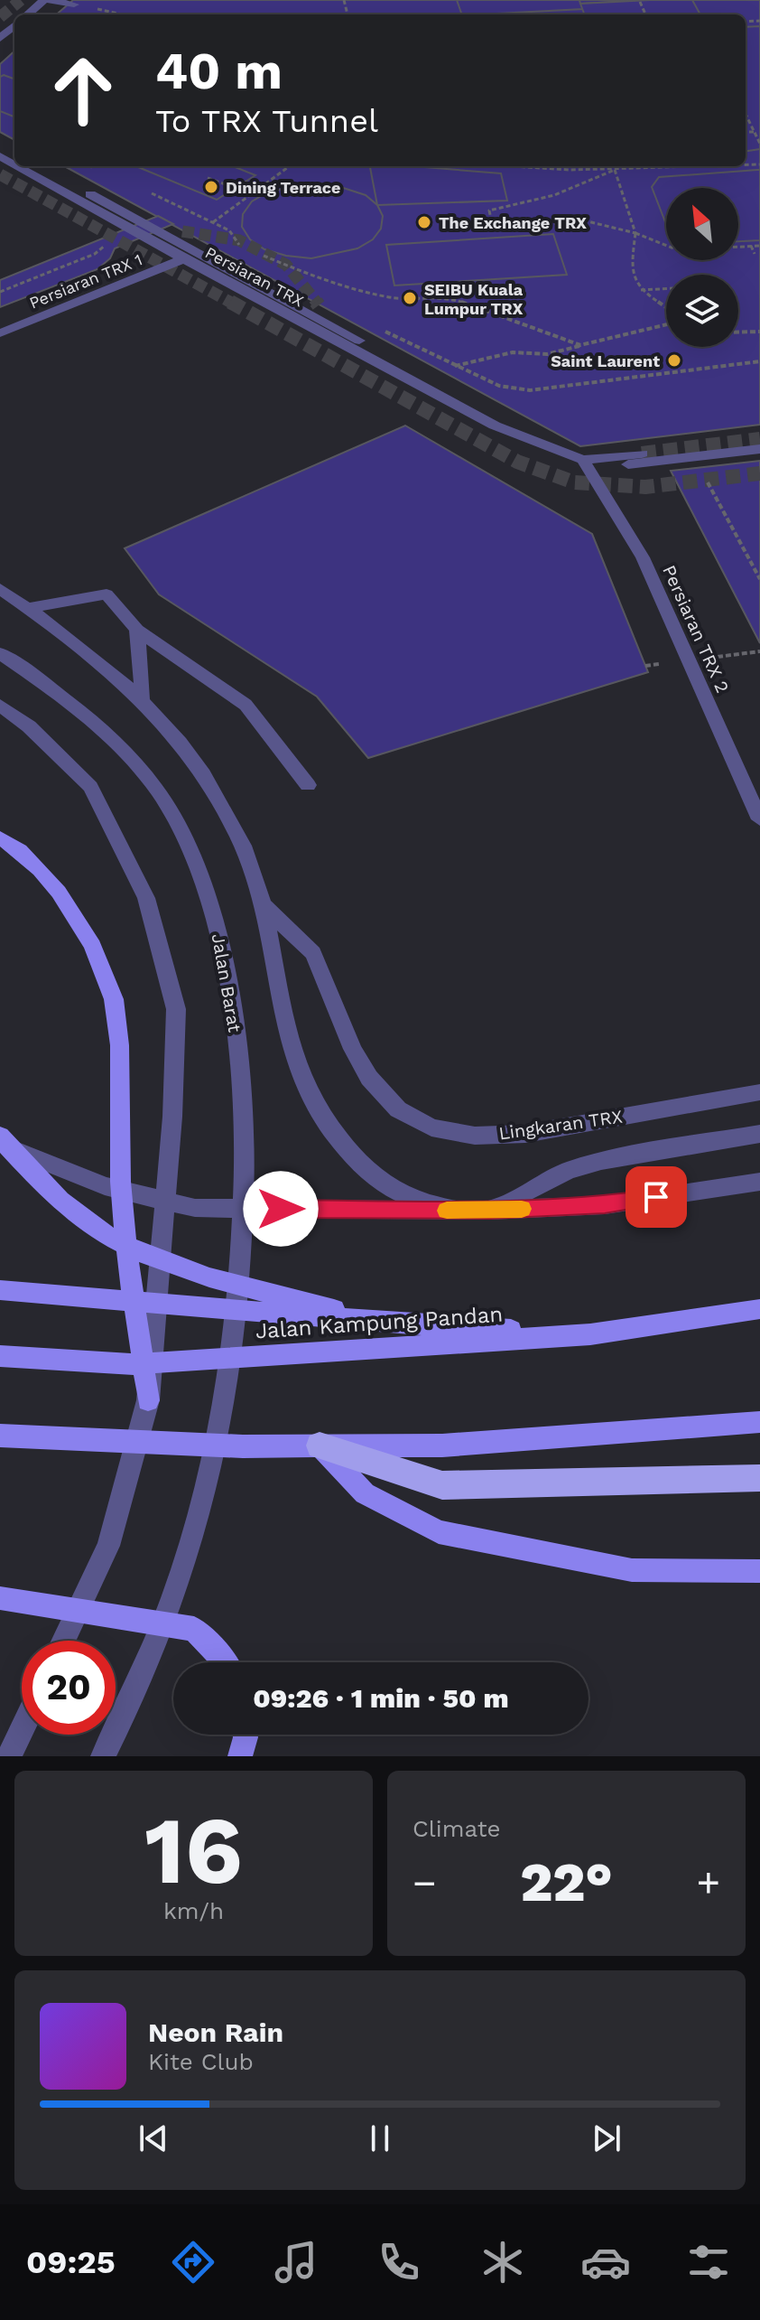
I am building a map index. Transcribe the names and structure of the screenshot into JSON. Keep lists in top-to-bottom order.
{
  "streets": {
    "main road": ["Jalan Kampung Pandan"],
    "street": [
      "Persiaran TRX",
      "Persiaran TRX 1",
      "Persiaran TRX 2",
      "Jalan Barat",
      "Lingkaran TRX"
    ]
  },
  "crossings": [
    ["Persiaran TRX", "Persiaran TRX 1"],
    ["Persiaran TRX", "Persiaran TRX 2"]
  ],
  "places": [
    "Dining Terrace",
    "The Exchange TRX",
    "SEIBU Kuala Lumpur TRX",
    "Saint Laurent"
  ],
  "north": "top left",
  "page": {
    "turn": ["40 m", "To TRX Tunnel"],
    "limit": "20",
    "trip": "09:26 · 1 min · 50 m",
    "tile": [
      ["16", "km/h"],
      "Climate"
    ],
    "heat": ["−", "22°", "+"],
    "song": ["Neon Rain", "Kite Club"],
    "tabs": "09:25"
  }
}
